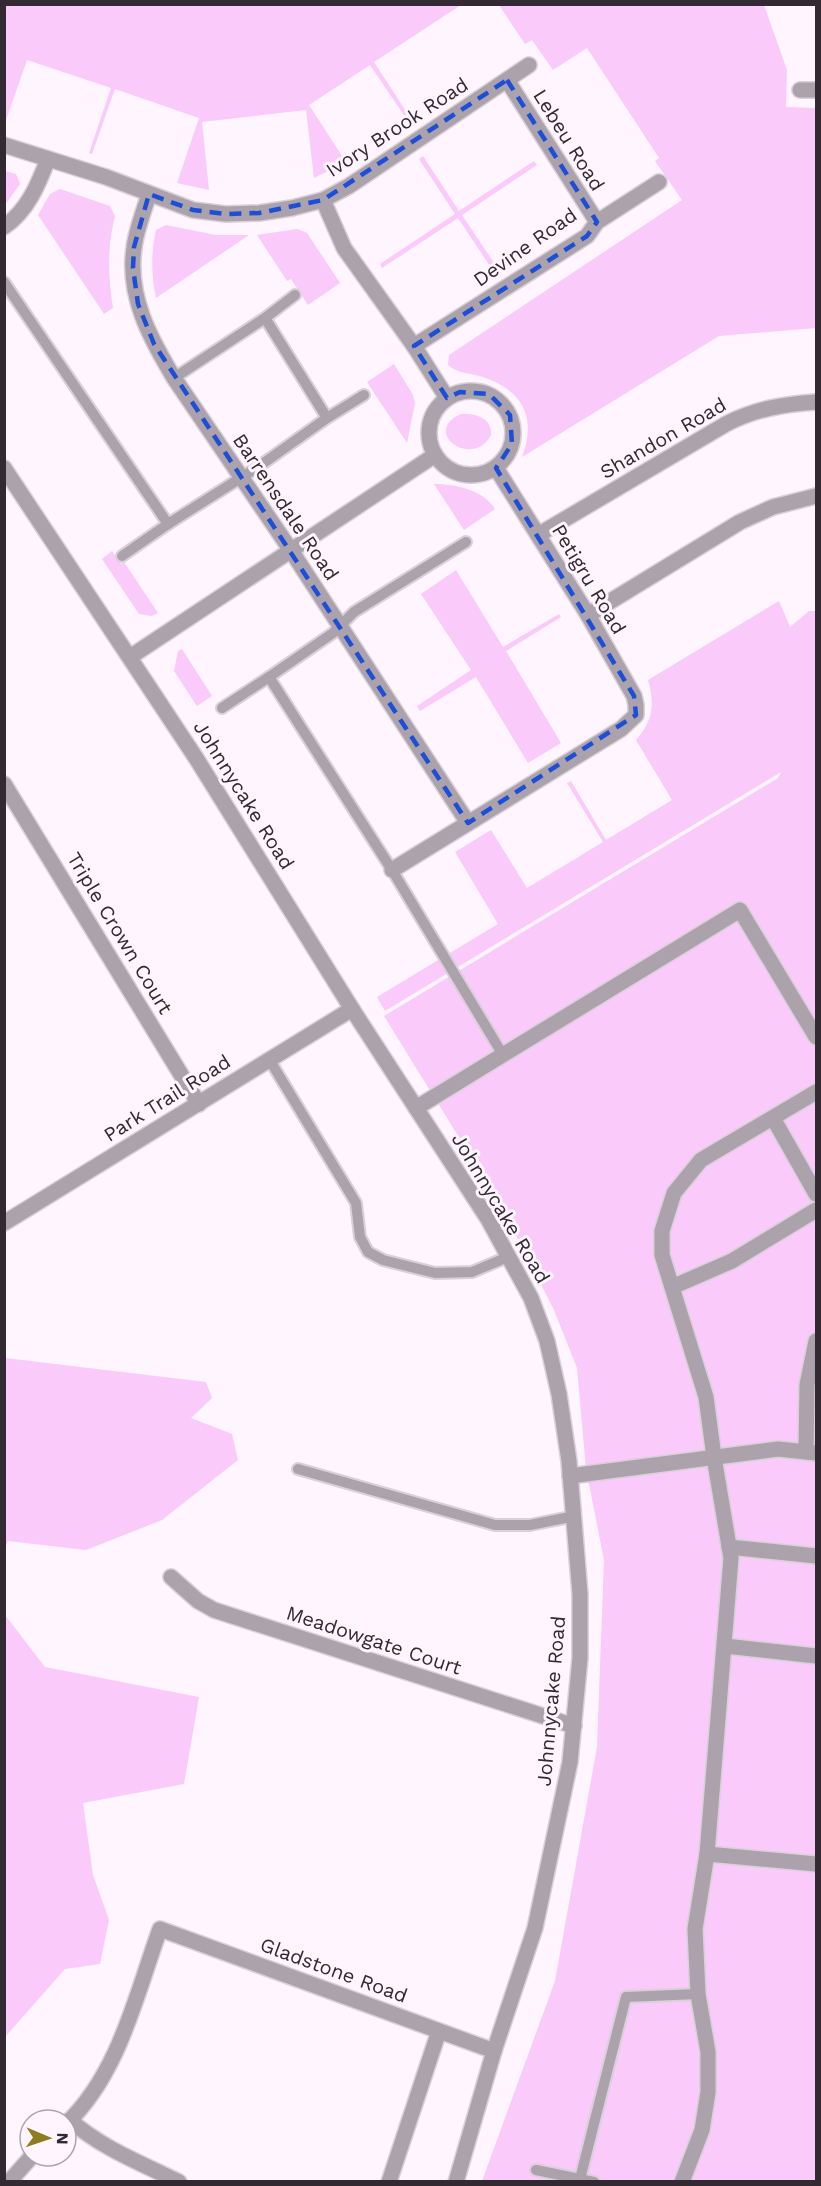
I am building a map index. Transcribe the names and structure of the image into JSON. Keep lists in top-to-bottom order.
{
  "streets": {
    "street": [
      "Ivory Brook Road",
      "Lebeu Road",
      "Devine Road",
      "Shandon Road",
      "Barrensdale Road",
      "Petigru Road",
      "Johnnycake Road",
      "Triple Crown Court",
      "Park Trail Road",
      "Meadowgate Court",
      "Gladstone Road"
    ]
  },
  "crossings": [
    ["Ivory Brook Road", "Lebeu Road"],
    ["Ivory Brook Road", "Barrensdale Road"],
    ["Lebeu Road", "Devine Road"],
    ["Shandon Road", "Petigru Road"],
    ["Barrensdale Road", "Petigru Road"],
    ["Johnnycake Road", "Park Trail Road"],
    ["Johnnycake Road", "Meadowgate Court"],
    ["Johnnycake Road", "Gladstone Road"],
    ["Triple Crown Court", "Park Trail Road"]
  ],
  "north": "right"
}
